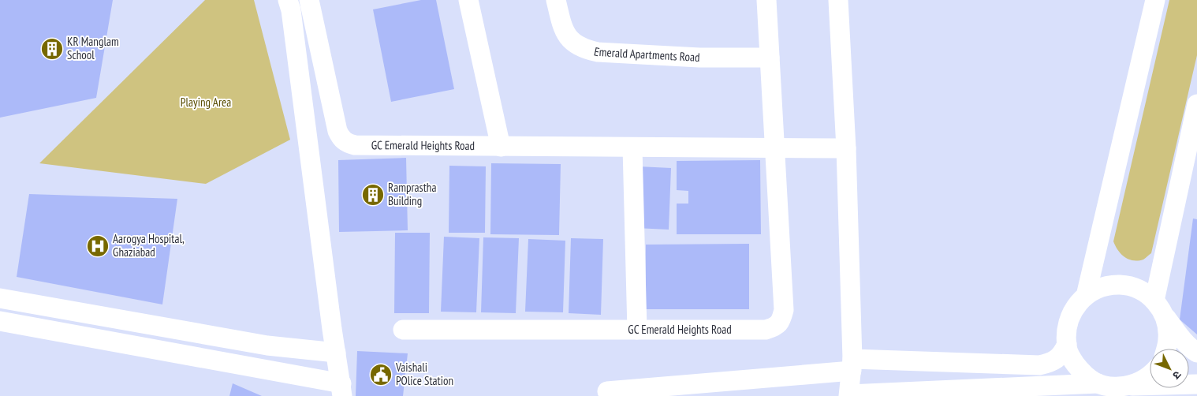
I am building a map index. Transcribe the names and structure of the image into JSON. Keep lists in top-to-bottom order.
{
  "streets": {
    "street": ["Emerald Apartments Road", "GC Emerald Heights Road"]
  },
  "crossings": [
    ["Emerald Apartments Road", "GC Emerald Heights Road"]
  ],
  "parks": ["Playing Area"],
  "places": {
    "building": ["KR Manglam School", "Ramprastha Building"],
    "hospital": ["Aarogya Hospital, Ghaziabad"],
    "public building": ["Vaishali POlice Station"]
  },
  "north": "bottom right"
}
